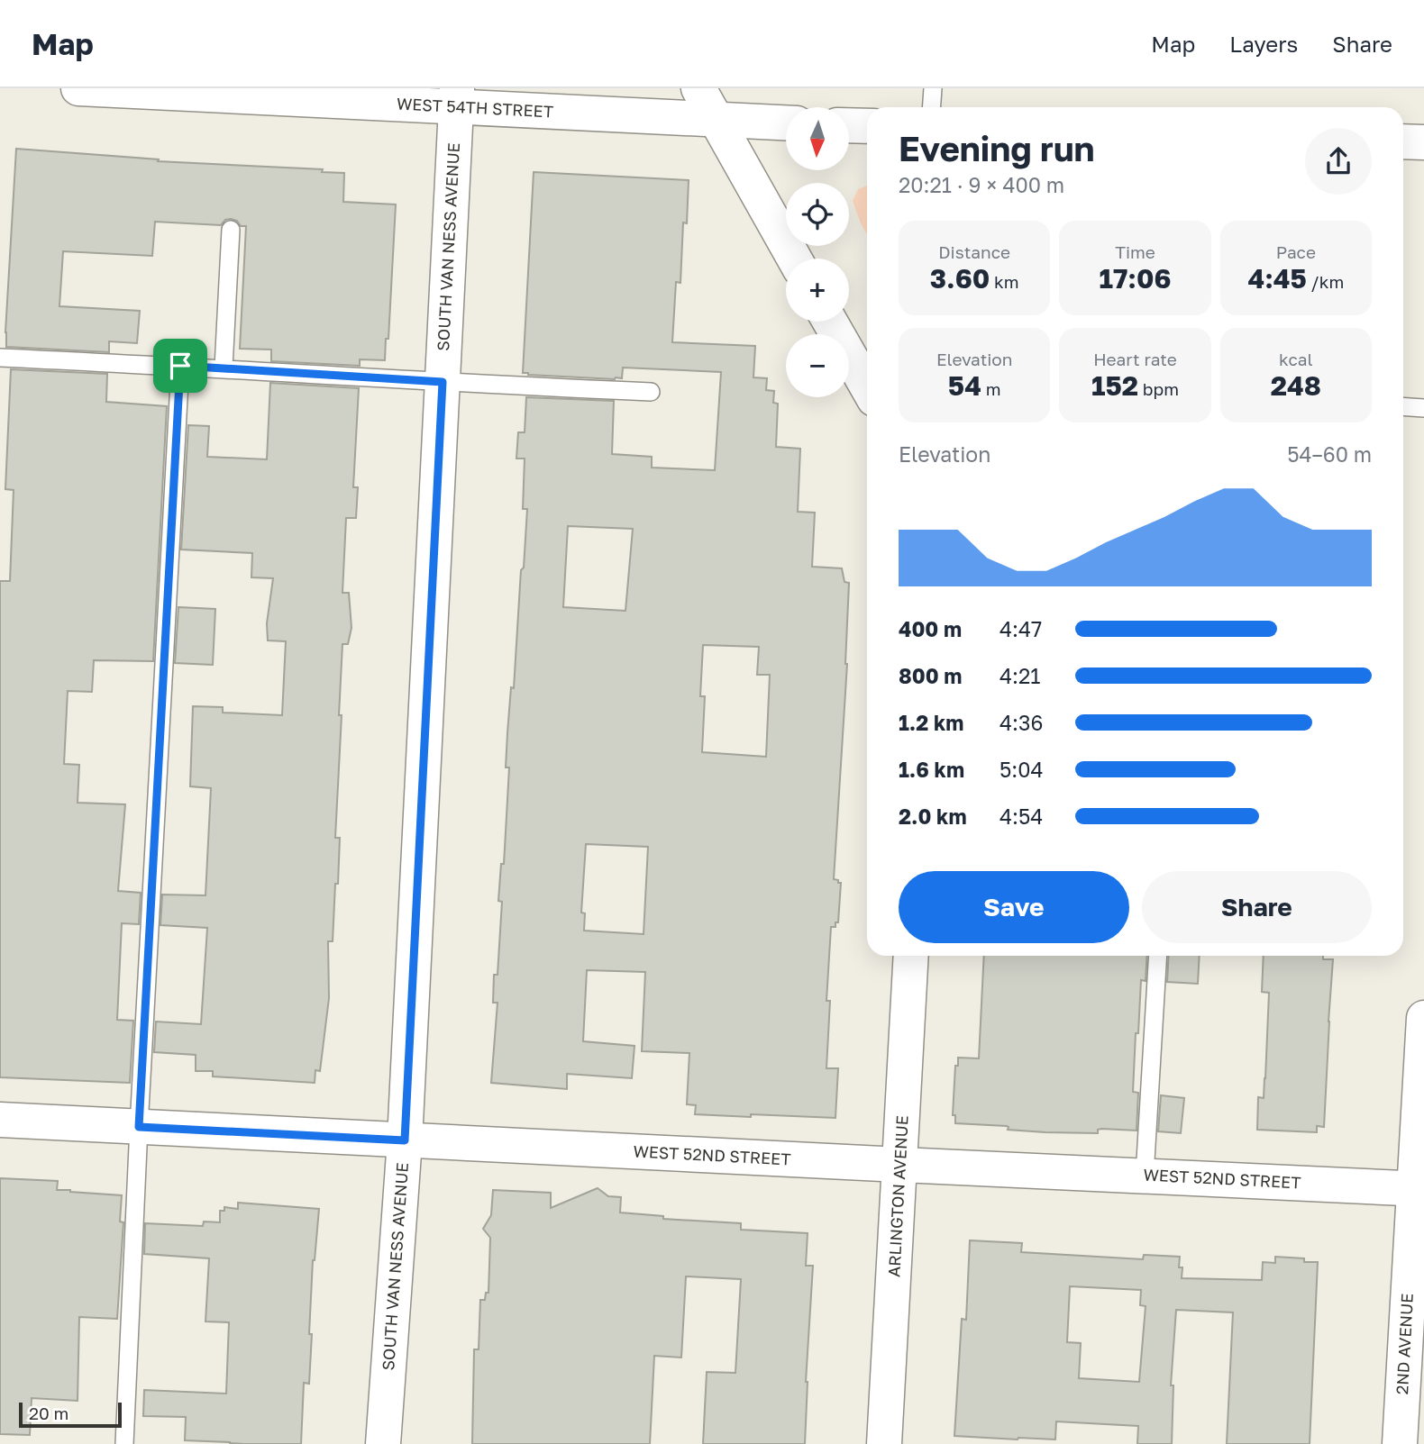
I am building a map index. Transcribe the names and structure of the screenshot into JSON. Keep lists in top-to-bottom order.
{
  "streets": {
    "street": [
      "WEST 54TH STREET",
      "SOUTH VAN NESS AVENUE",
      "WEST 52ND STREET",
      "ARLINGTON AVENUE",
      "2ND AVENUE"
    ]
  },
  "crossings": [
    ["WEST 54TH STREET", "SOUTH VAN NESS AVENUE"],
    ["SOUTH VAN NESS AVENUE", "WEST 52ND STREET"],
    ["WEST 52ND STREET", "ARLINGTON AVENUE"],
    ["WEST 52ND STREET", "2ND AVENUE"]
  ],
  "scale_bar": "20 m",
  "north": "bottom",
  "page": {
    "header": "Map",
    "nav": ["Map", "Layers", "Share"],
    "map_buttons": ["+", "−"],
    "heading": ["Evening run", "20:21 · 9 × 400 m"],
    "stats": [
      ["Distance", "3.60 km"],
      ["Time", "17:06"],
      ["Pace", "4:45 /km"],
      ["Elevation", "54 m"],
      ["Heart rate", "152 bpm"],
      ["kcal", "248"]
    ],
    "chart": ["Elevation", "54–60 m"],
    "list": [
      {
        "name": "400 m",
        "note": "4:47"
      },
      {
        "name": "800 m",
        "note": "4:21"
      },
      {
        "name": "1.2 km",
        "note": "4:36"
      },
      {
        "name": "1.6 km",
        "note": "5:04"
      },
      {
        "name": "2.0 km",
        "note": "4:54"
      }
    ],
    "buttons": ["Save", "Share"],
    "scale": "20 m"
  }
}
